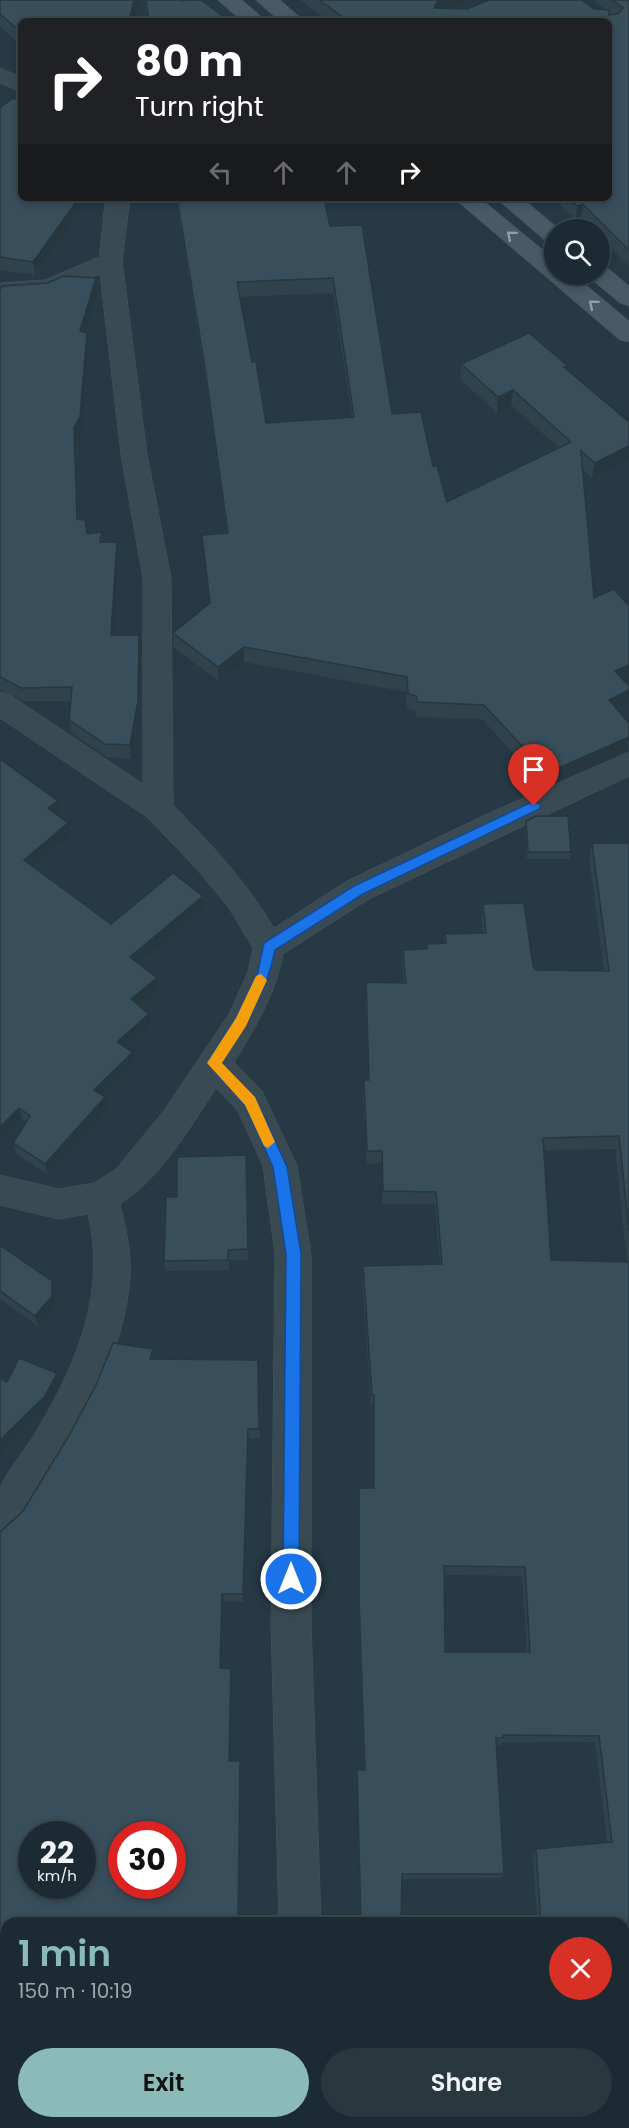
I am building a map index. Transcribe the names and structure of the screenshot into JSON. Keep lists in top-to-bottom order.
{
  "page": {
    "turn": ["80 m", "Turn right"],
    "speed": "22 km/h",
    "limit": "30",
    "heading": ["1 min", "150 m · 10:19"],
    "buttons": ["Exit", "Share"]
  }
}
